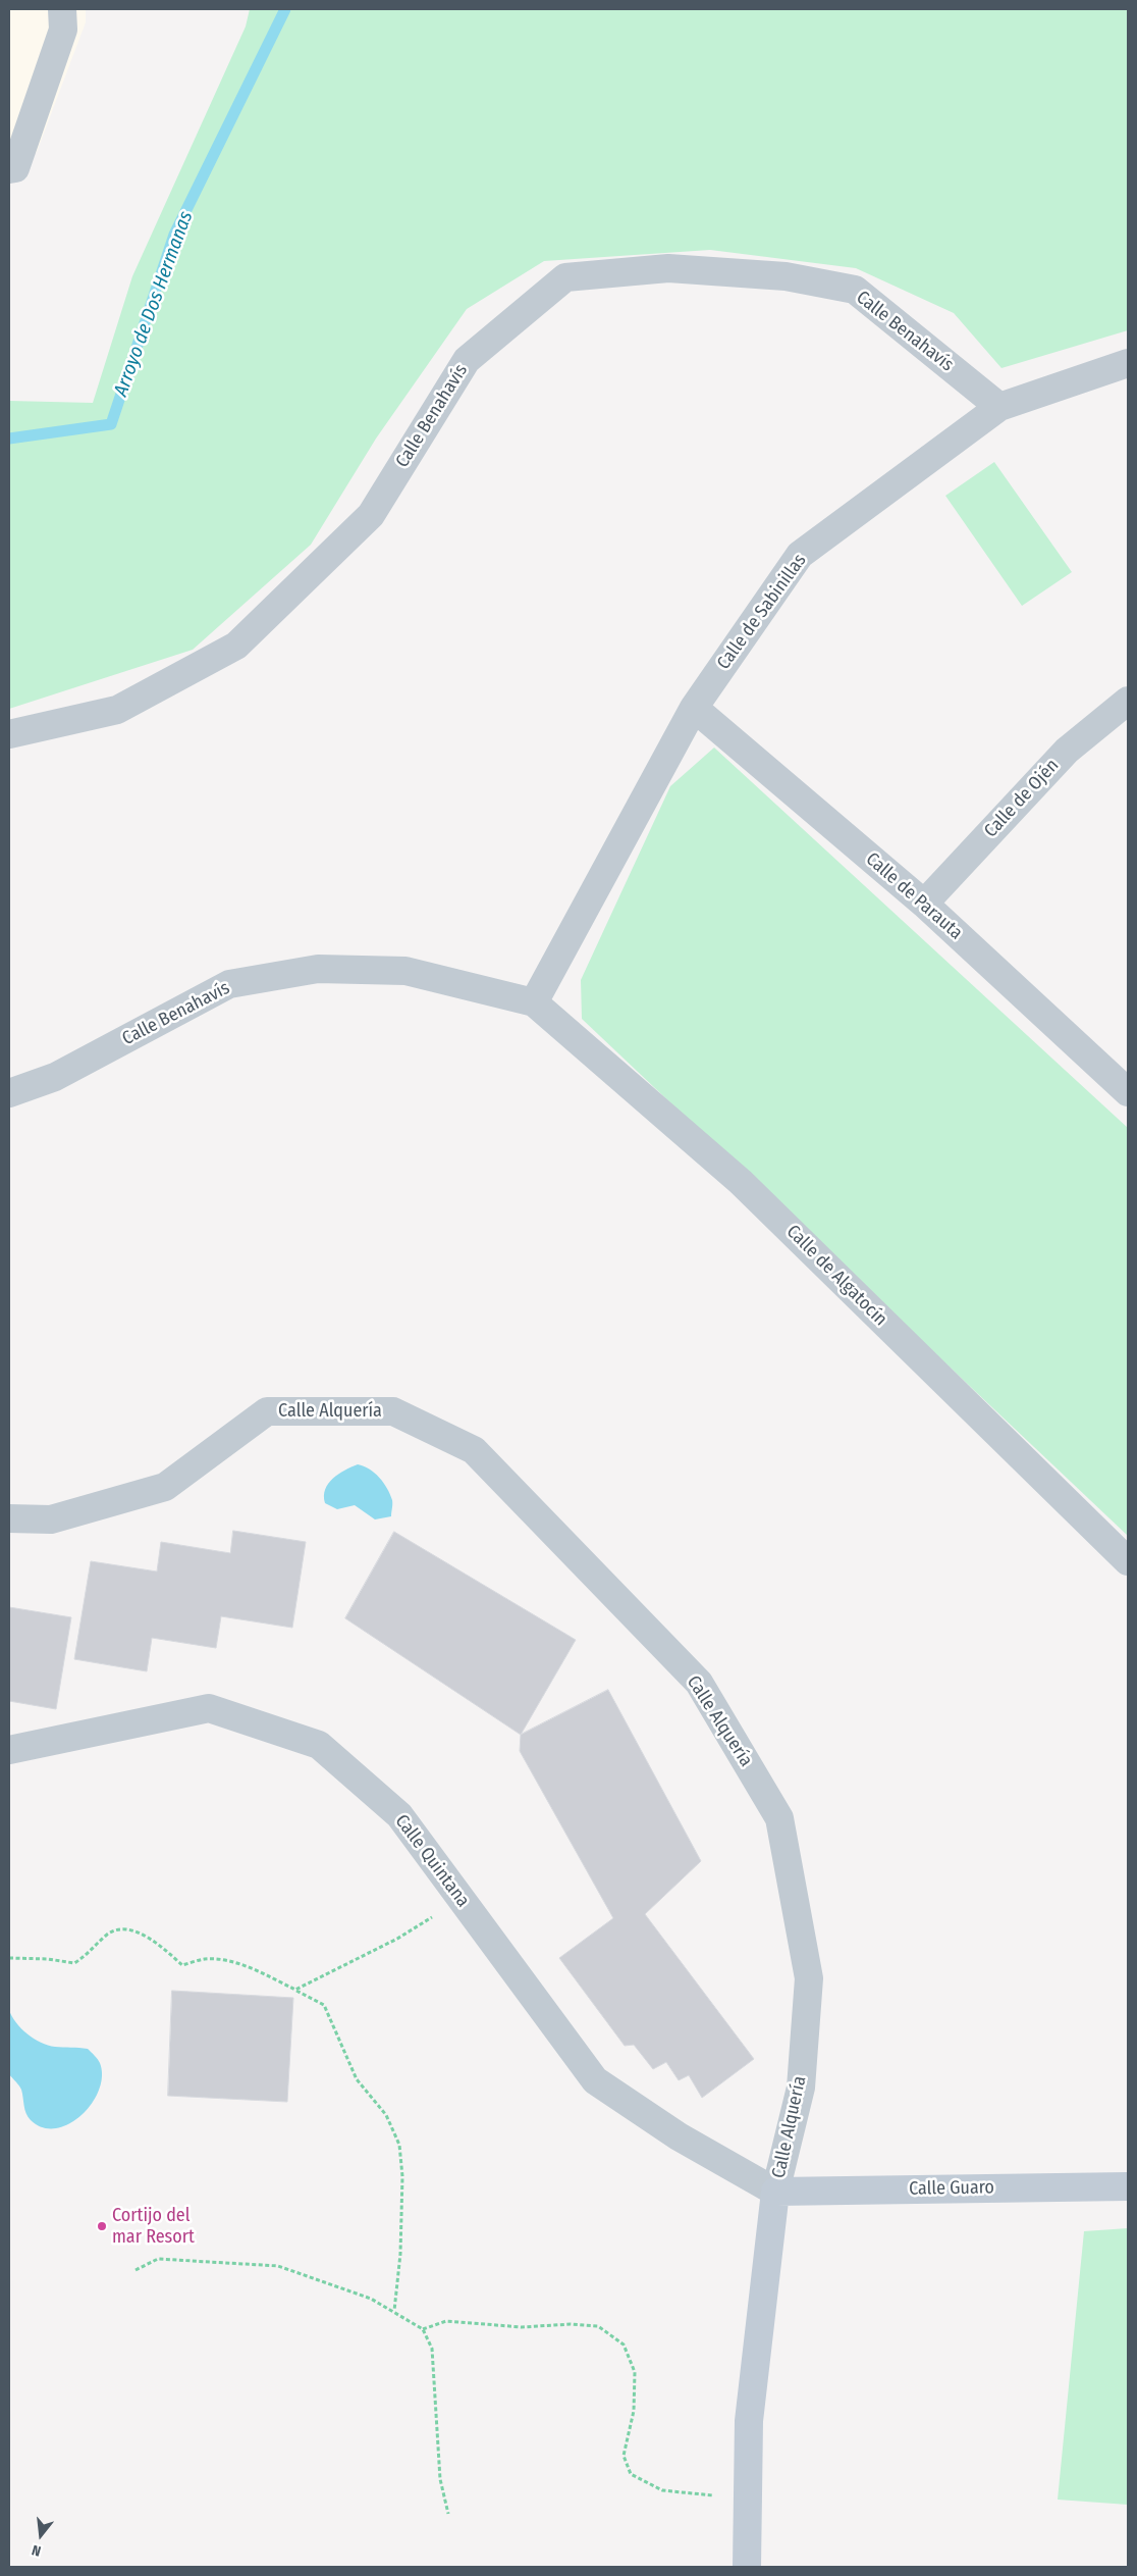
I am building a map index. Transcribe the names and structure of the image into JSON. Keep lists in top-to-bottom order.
{
  "streets": {
    "street": [
      "Calle Benahavís",
      "Calle de Sabinillas",
      "Calle de Ojén",
      "Calle de Parauta",
      "Calle de Algatocín",
      "Calle Alquería",
      "Calle Quintana",
      "Calle Guaro"
    ]
  },
  "crossings": [
    ["Calle Benahavís", "Calle de Sabinillas"],
    ["Calle Benahavís", "Calle de Algatocín"],
    ["Calle de Sabinillas", "Calle de Parauta"],
    ["Calle de Sabinillas", "Calle de Algatocín"],
    ["Calle de Ojén", "Calle de Parauta"],
    ["Calle Alquería", "Calle Quintana"],
    ["Calle Alquería", "Calle Guaro"],
    ["Calle Quintana", "Calle Guaro"]
  ],
  "water": ["Arroyo de Dos Hermanas"],
  "places": ["Cortijo del mar Resort"],
  "north": "bottom"
}
